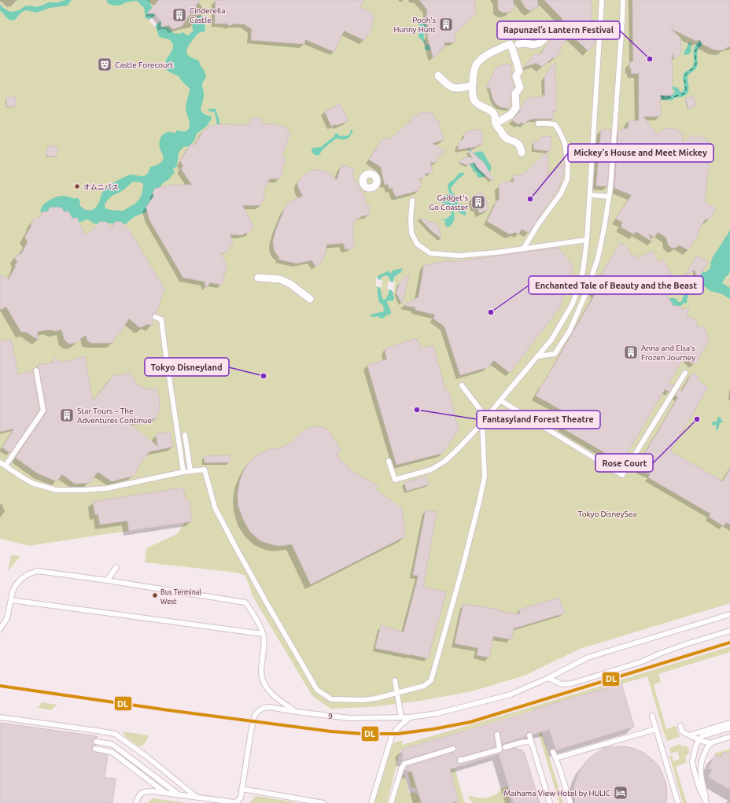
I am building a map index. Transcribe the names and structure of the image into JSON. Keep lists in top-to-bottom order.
{
  "streets": {
    "lane": ["9"]
  },
  "parks": ["Tokyo DisneySea"],
  "places": {
    "building": [
      "Cinderella Castle",
      "Pooh's Hunny Hunt",
      "Gadget's Go Coaster",
      "Anna and Elsa's Frozen Journey",
      "Star Tours – The Adventures Continue"
    ],
    "other": [
      "Rapunzel’s Lantern Festival",
      "オムニバス",
      "Mickey's House and Meet Mickey",
      "Enchanted Tale of Beauty and the Beast",
      "Tokyo Disneyland",
      "Fantasyland Forest Theatre",
      "Rose Court",
      "Bus Terminal West"
    ],
    "theatre": ["Castle Forecourt"],
    "hotel": ["Maihama View Hotel by HULIC"]
  },
  "lines": ["transit line DL"]
}
